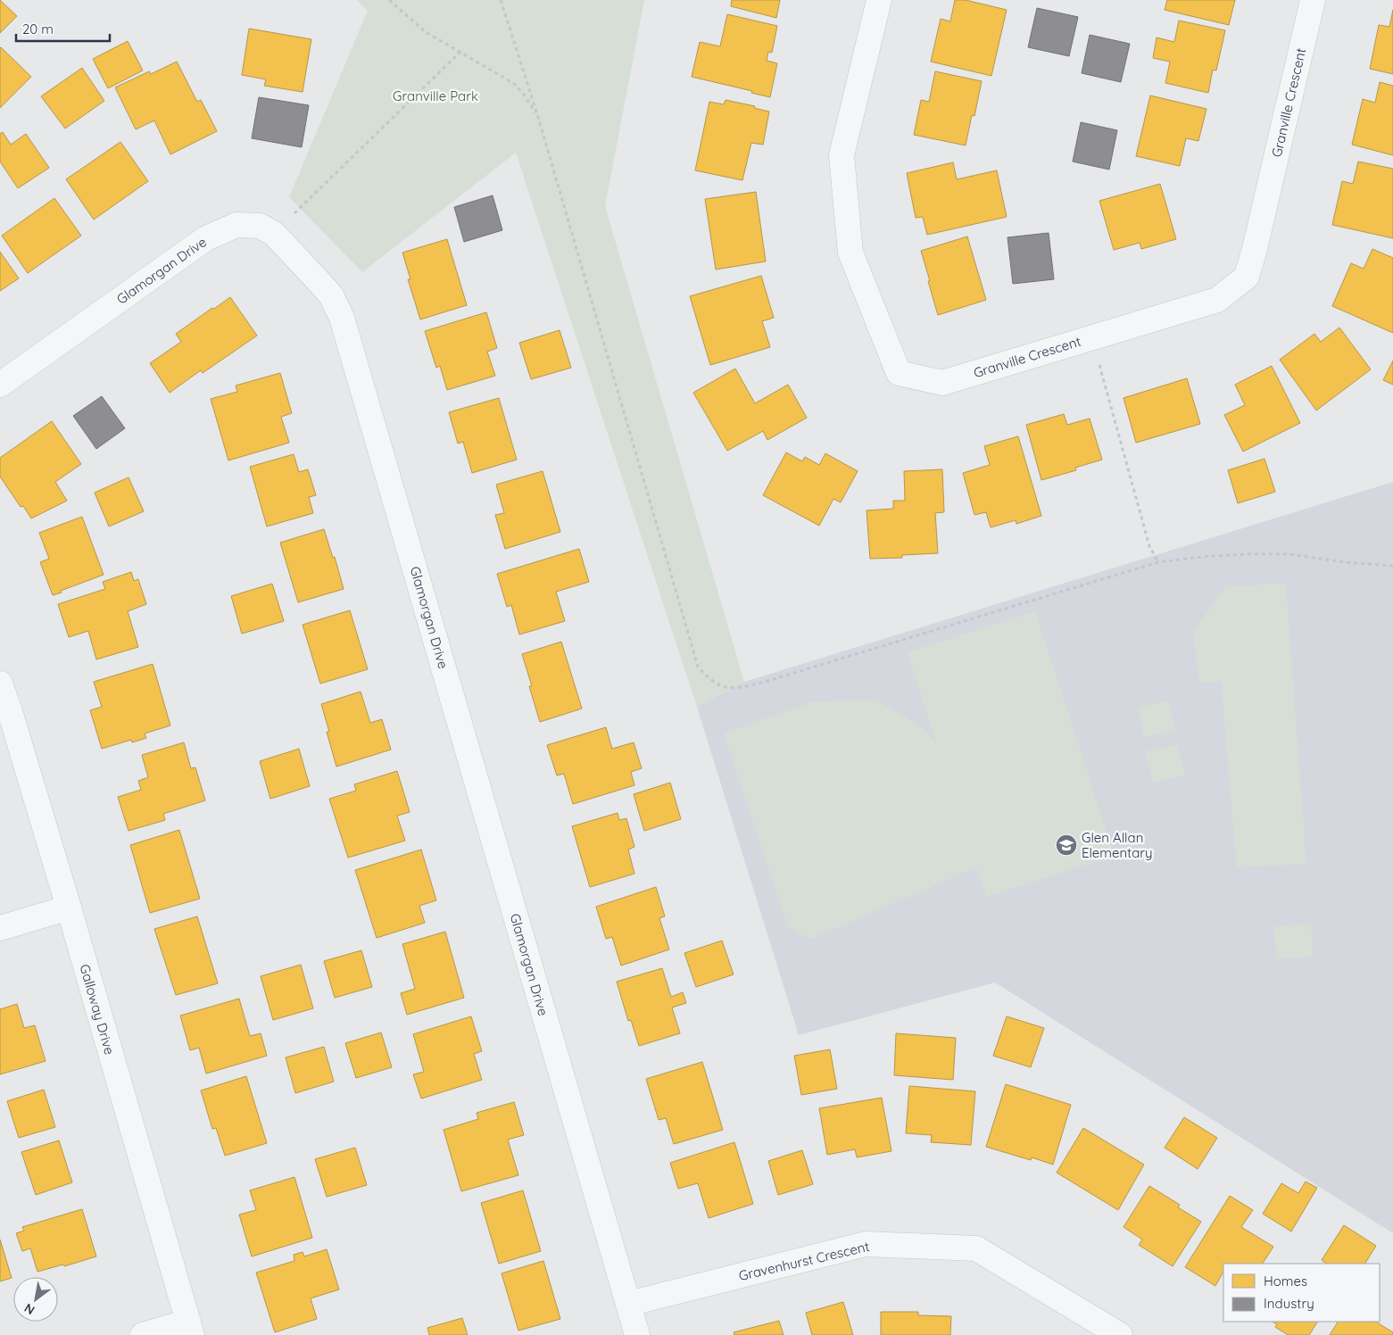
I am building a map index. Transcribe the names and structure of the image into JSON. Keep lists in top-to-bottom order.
{
  "streets": {
    "street": [
      "Granville Crescent",
      "Glamorgan Drive",
      "Galloway Drive",
      "Gravenhurst Crescent"
    ]
  },
  "crossings": [
    ["Glamorgan Drive", "Gravenhurst Crescent"]
  ],
  "parks": ["Granville Park"],
  "places": {
    "school or university": ["Glen Allan Elementary"]
  },
  "legend": ["Homes", "Industry"],
  "scale_bar": "20 m",
  "north": "bottom left"
}
